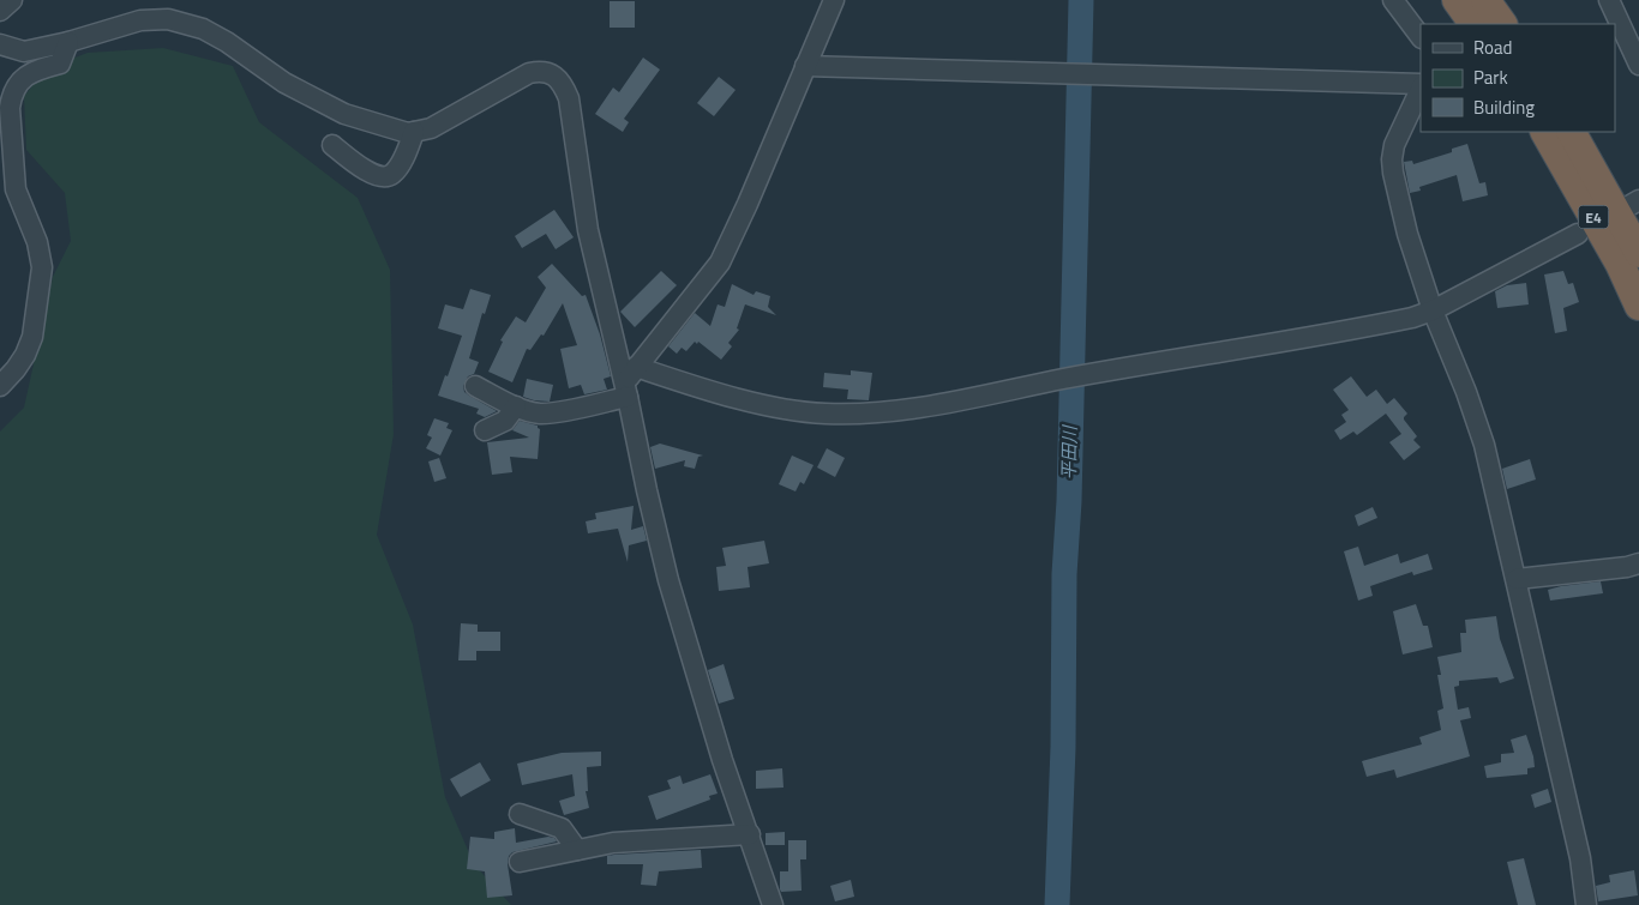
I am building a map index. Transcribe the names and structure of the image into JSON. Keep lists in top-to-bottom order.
{
  "streets": {
    "highway": ["E4"]
  },
  "water": ["平田川"],
  "legend": ["Road", "Park", "Building"]
}
